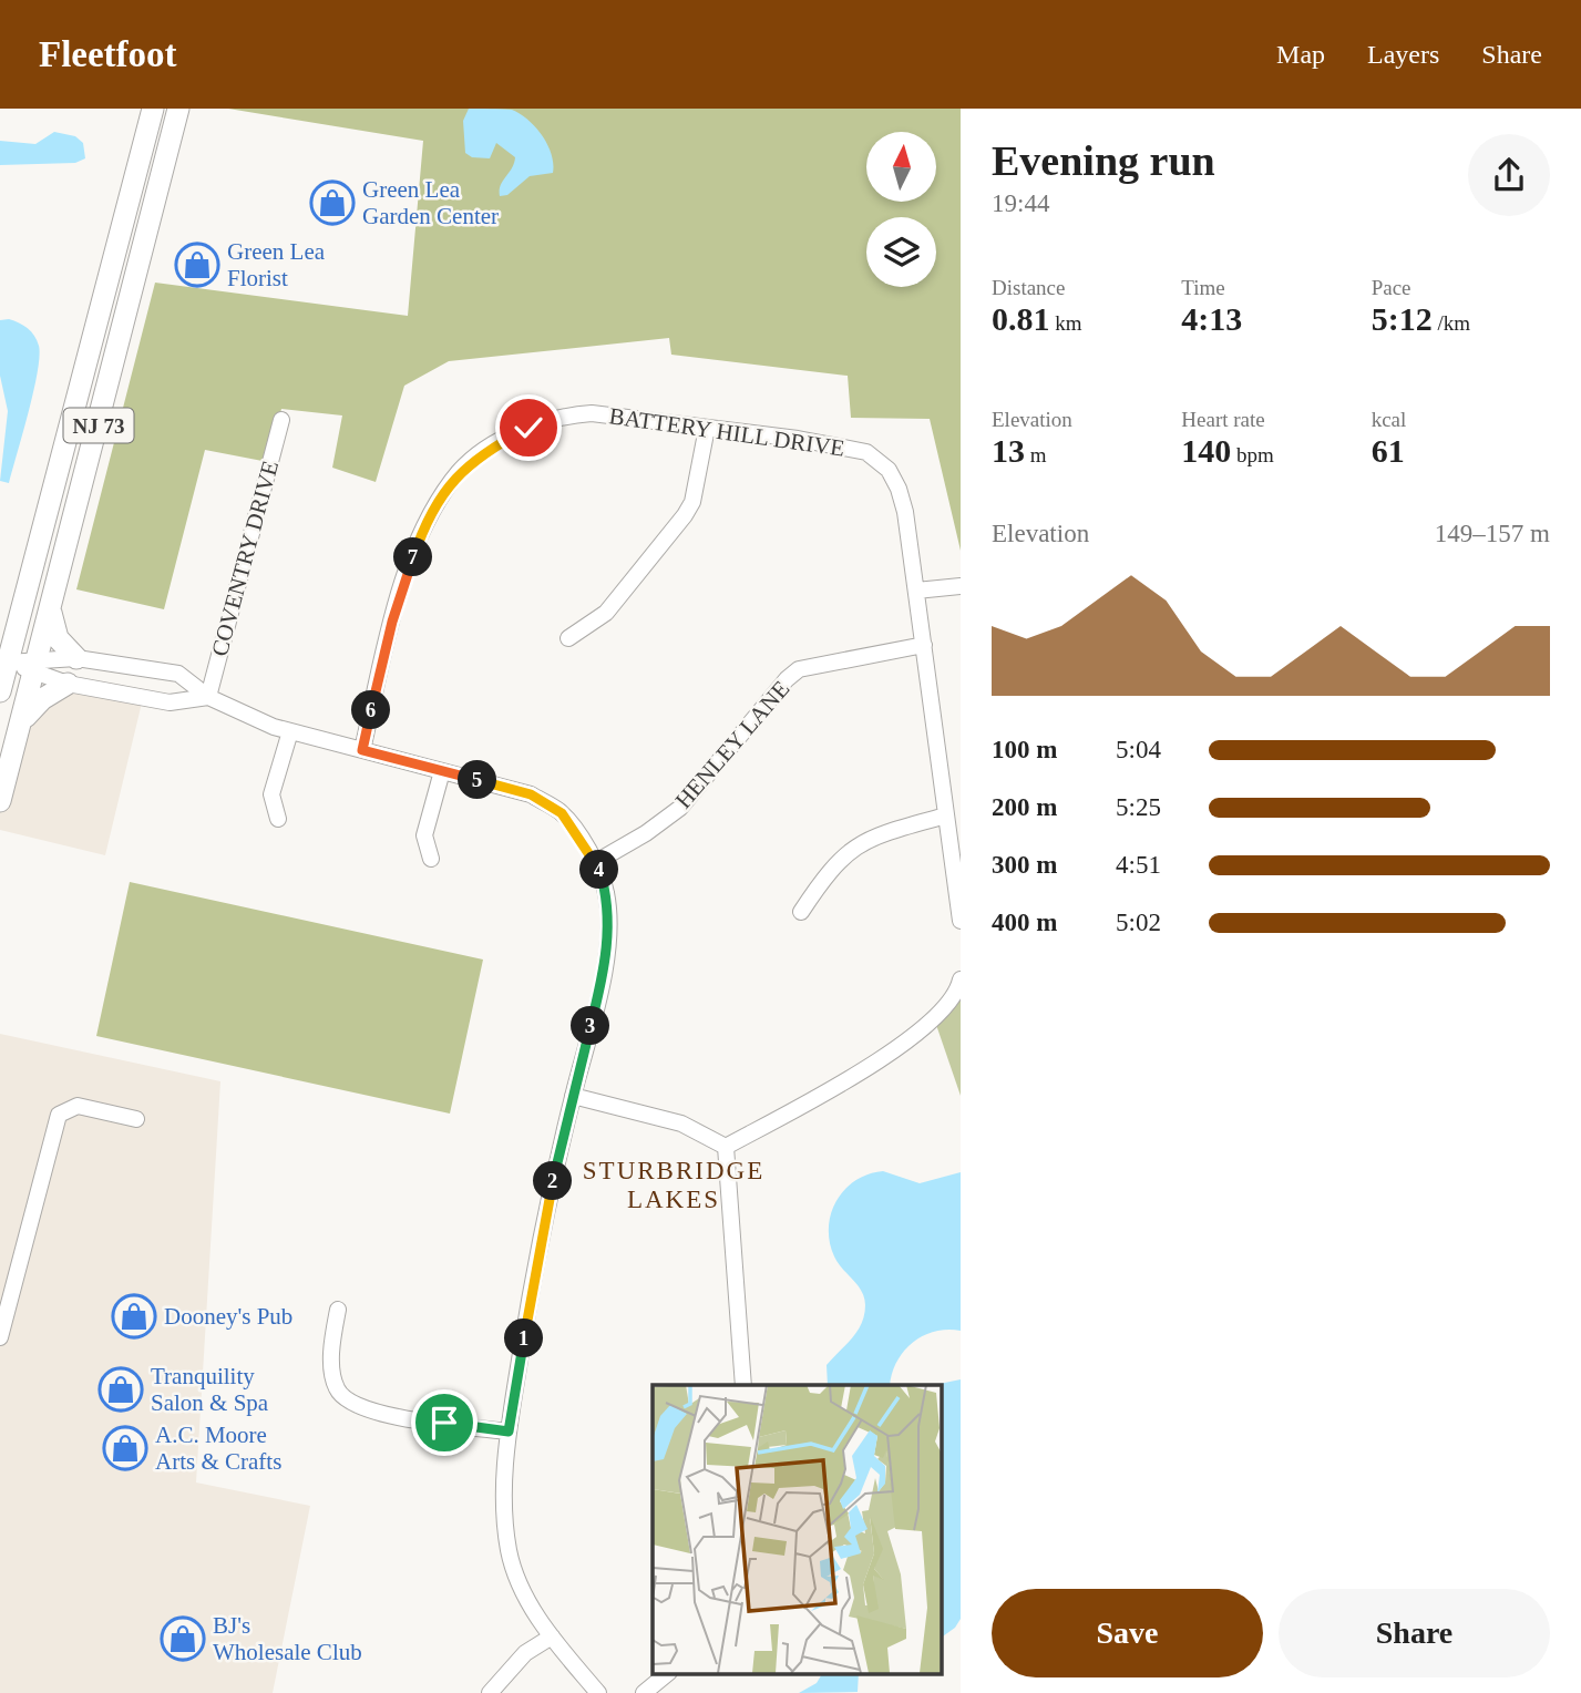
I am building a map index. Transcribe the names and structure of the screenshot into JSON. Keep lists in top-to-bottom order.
{
  "streets": {
    "highway": ["NJ 73"],
    "street": ["BATTERY HILL DRIVE", "COVENTRY DRIVE", "HENLEY LANE"]
  },
  "crossings": [
    ["BATTERY HILL DRIVE", "HENLEY LANE"]
  ],
  "districts": ["STURBRIDGE LAKES"],
  "places": {
    "shop": [
      "Green Lea Garden Center",
      "Green Lea Florist",
      "Dooney's Pub",
      "Tranquility Salon & Spa",
      "A.C. Moore Arts & Crafts",
      "BJ's Wholesale Club"
    ]
  },
  "north": "top",
  "page": {
    "header": "Fleetfoot",
    "nav": ["Map", "Layers", "Share"],
    "heading": ["Evening run", "19:44"],
    "stats": [
      ["Distance", "0.81 km"],
      ["Time", "4:13"],
      ["Pace", "5:12 /km"],
      ["Elevation", "13 m"],
      ["Heart rate", "140 bpm"],
      ["kcal", "61"]
    ],
    "chart": ["Elevation", "149–157 m"],
    "pins": [
      "7",
      "6",
      "5",
      "4",
      "3",
      "2",
      "1"
    ],
    "list": [
      {
        "name": "100 m",
        "note": "5:04"
      },
      {
        "name": "200 m",
        "note": "5:25"
      },
      {
        "name": "300 m",
        "note": "4:51"
      },
      {
        "name": "400 m",
        "note": "5:02"
      }
    ],
    "buttons": ["Save", "Share"]
  }
}
